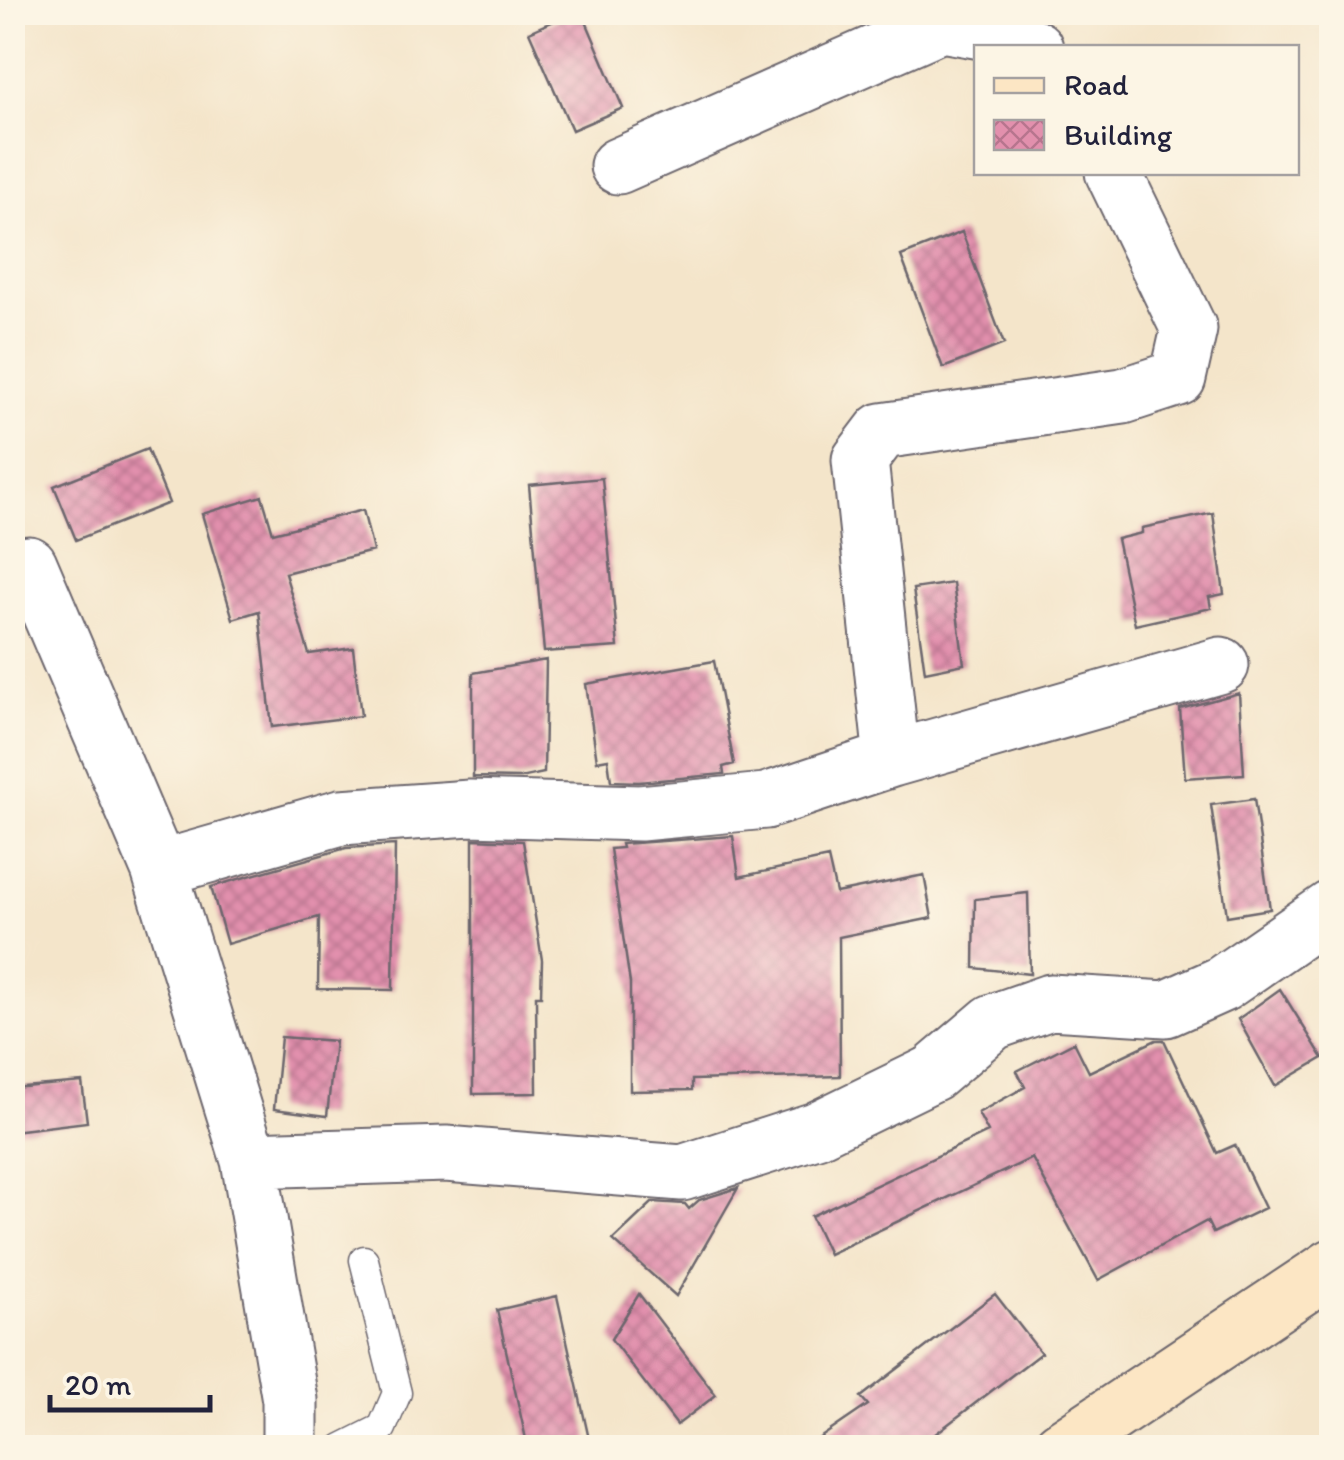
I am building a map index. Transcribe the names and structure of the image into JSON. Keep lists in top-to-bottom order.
{
  "legend": ["Road", "Building"],
  "scale_bar": "20 m"
}
